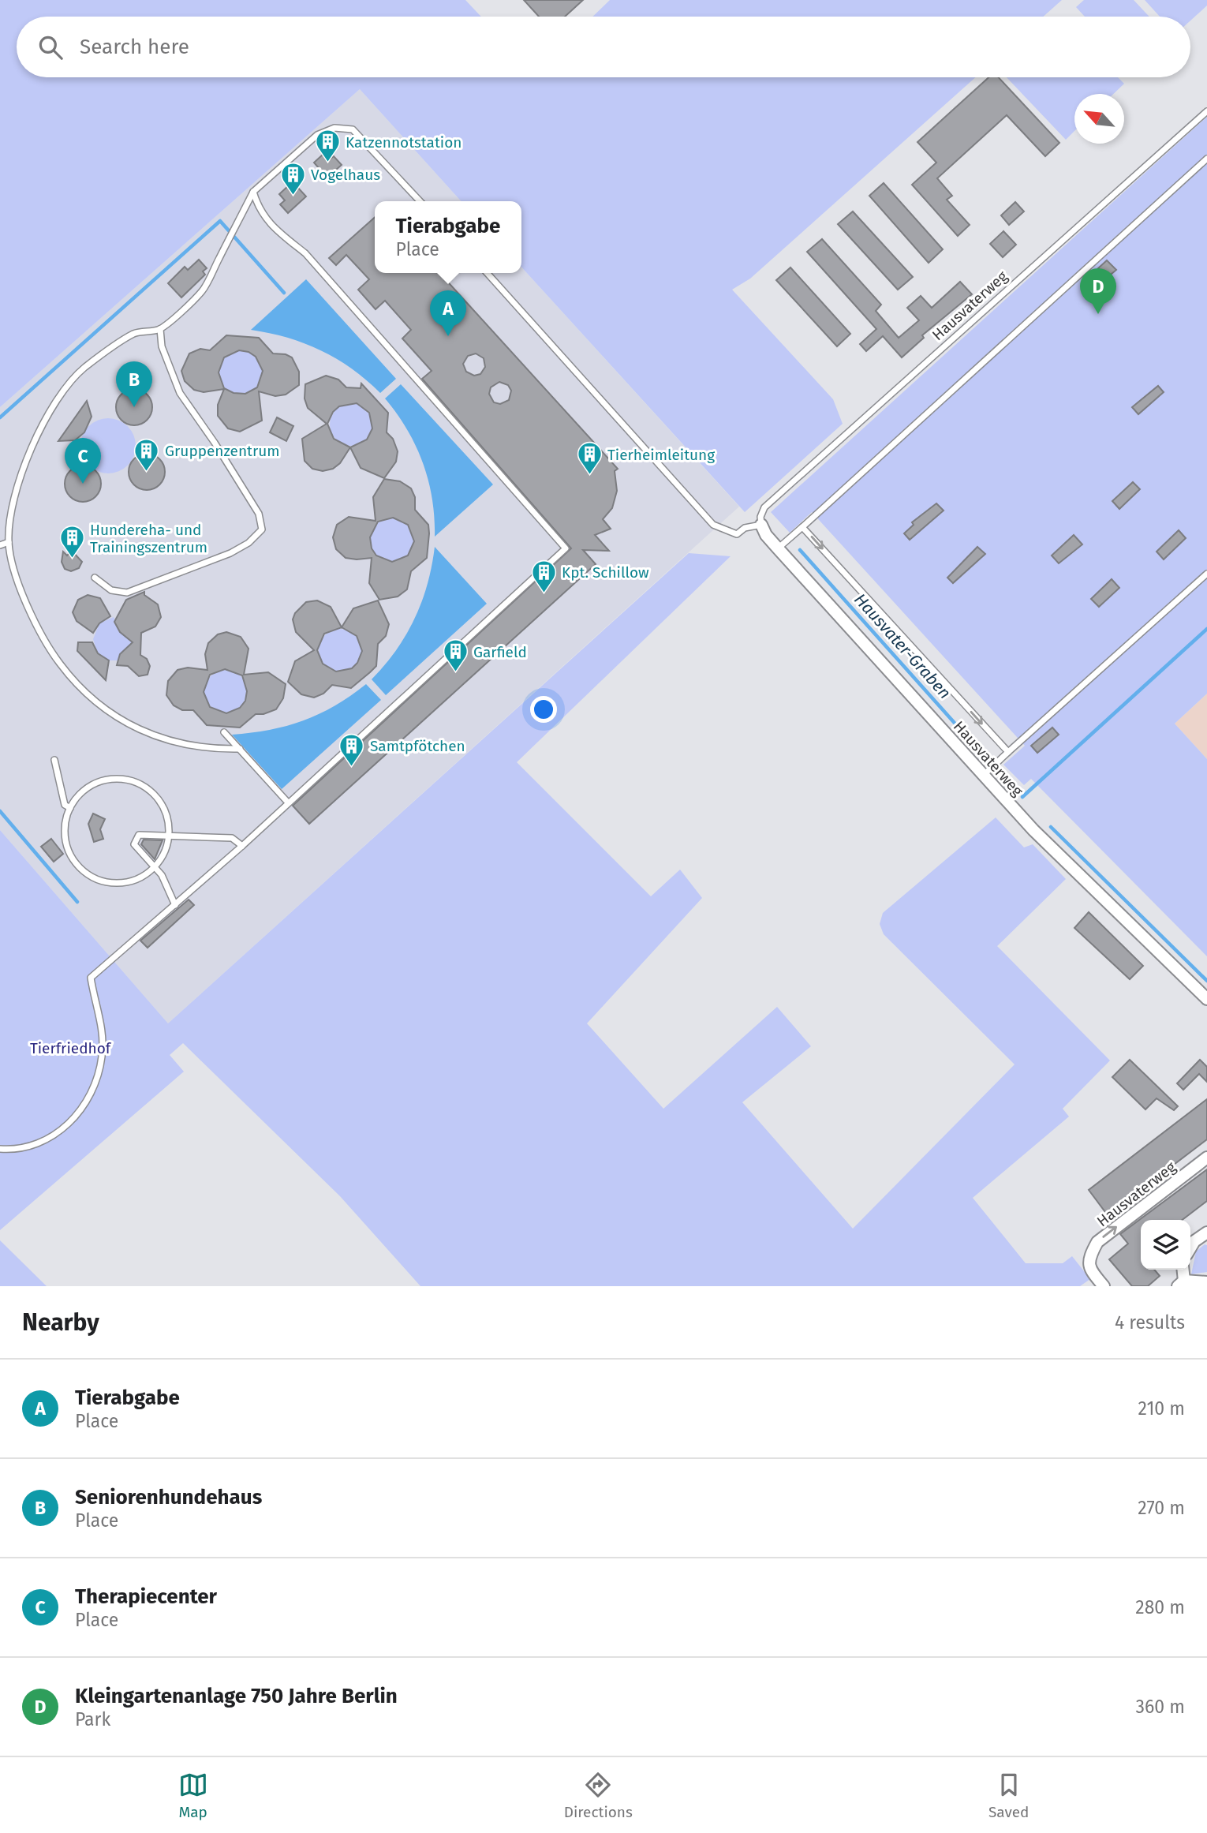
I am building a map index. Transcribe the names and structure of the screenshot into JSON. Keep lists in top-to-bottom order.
{
  "streets": {
    "street": ["Hausvaterweg"]
  },
  "water": ["Hausvater-Graben"],
  "parks": ["Tierfriedhof"],
  "places": {
    "building": [
      "Katzennotstation",
      "Vogelhaus",
      "Gruppenzentrum",
      "Tierheimleitung",
      "Hundereha- und Trainingszentrum",
      "Kpt. Schillow",
      "Garfield",
      "Samtpfötchen"
    ]
  },
  "north": "top left",
  "page": {
    "search": "Search here",
    "popup": ["Tierabgabe", "Place"],
    "pins": [
      "D",
      "A",
      "B",
      "C"
    ],
    "heading": ["Nearby", "4 results"],
    "list": [
      {
        "mark": "A",
        "name": "Tierabgabe",
        "note": "Place",
        "value": "210 m"
      },
      {
        "mark": "B",
        "name": "Seniorenhundehaus",
        "note": "Place",
        "value": "270 m"
      },
      {
        "mark": "C",
        "name": "Therapiecenter",
        "note": "Place",
        "value": "280 m"
      },
      {
        "mark": "D",
        "name": "Kleingartenanlage 750 Jahre Berlin",
        "note": "Park",
        "value": "360 m"
      }
    ],
    "nav": ["Map", "Directions", "Saved"]
  }
}
